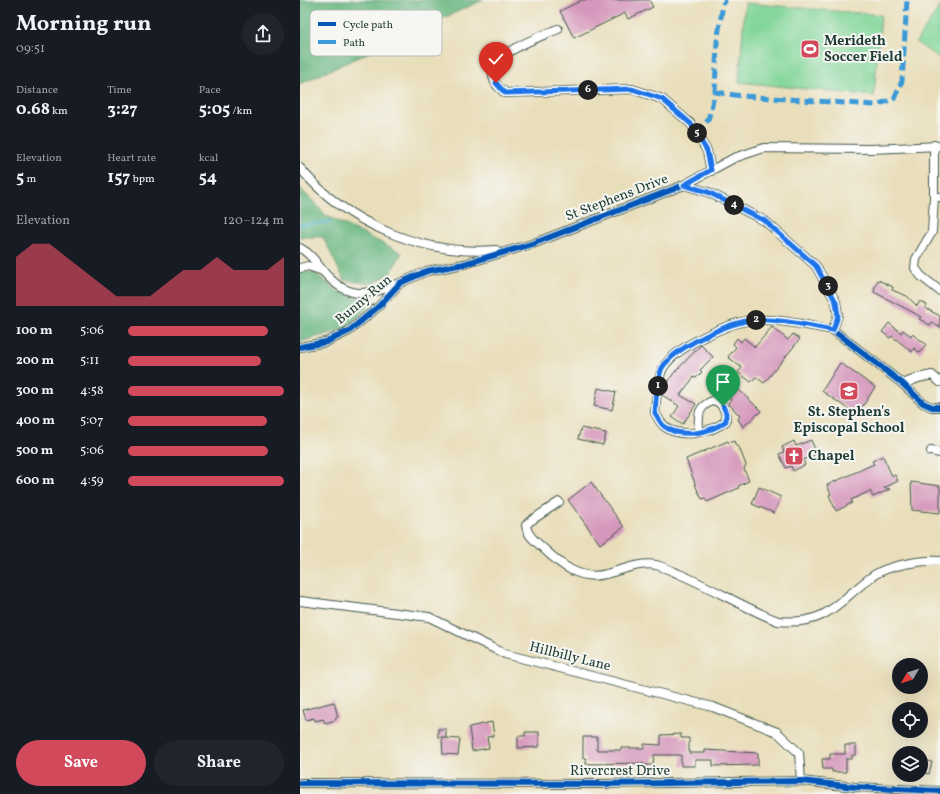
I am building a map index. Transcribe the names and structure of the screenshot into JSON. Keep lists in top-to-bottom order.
{
  "streets": {
    "street": [
      "St Stephens Drive",
      "Bunny Run",
      "Hillbilly Lane",
      "Rivercrest Drive"
    ]
  },
  "crossings": [
    ["St Stephens Drive", "Bunny Run"],
    ["Hillbilly Lane", "Rivercrest Drive"]
  ],
  "places": {
    "sports": ["Merideth Soccer Field"],
    "school or university": ["St. Stephen's Episcopal School"],
    "church": ["Chapel"]
  },
  "legend": ["Cycle path", "Path"],
  "north": "bottom left",
  "page": {
    "heading": ["Morning run", "09:51"],
    "stats": [
      ["Distance", "0.68 km"],
      ["Time", "3:27"],
      ["Pace", "5:05 /km"],
      ["Elevation", "5 m"],
      ["Heart rate", "157 bpm"],
      ["kcal", "54"]
    ],
    "pins": [
      "6",
      "5",
      "4",
      "3",
      "2",
      "1"
    ],
    "chart": ["Elevation", "120–124 m"],
    "list": [
      {
        "name": "100 m",
        "note": "5:06"
      },
      {
        "name": "200 m",
        "note": "5:11"
      },
      {
        "name": "300 m",
        "note": "4:58"
      },
      {
        "name": "400 m",
        "note": "5:07"
      },
      {
        "name": "500 m",
        "note": "5:06"
      },
      {
        "name": "600 m",
        "note": "4:59"
      }
    ],
    "buttons": ["Save", "Share"]
  }
}
